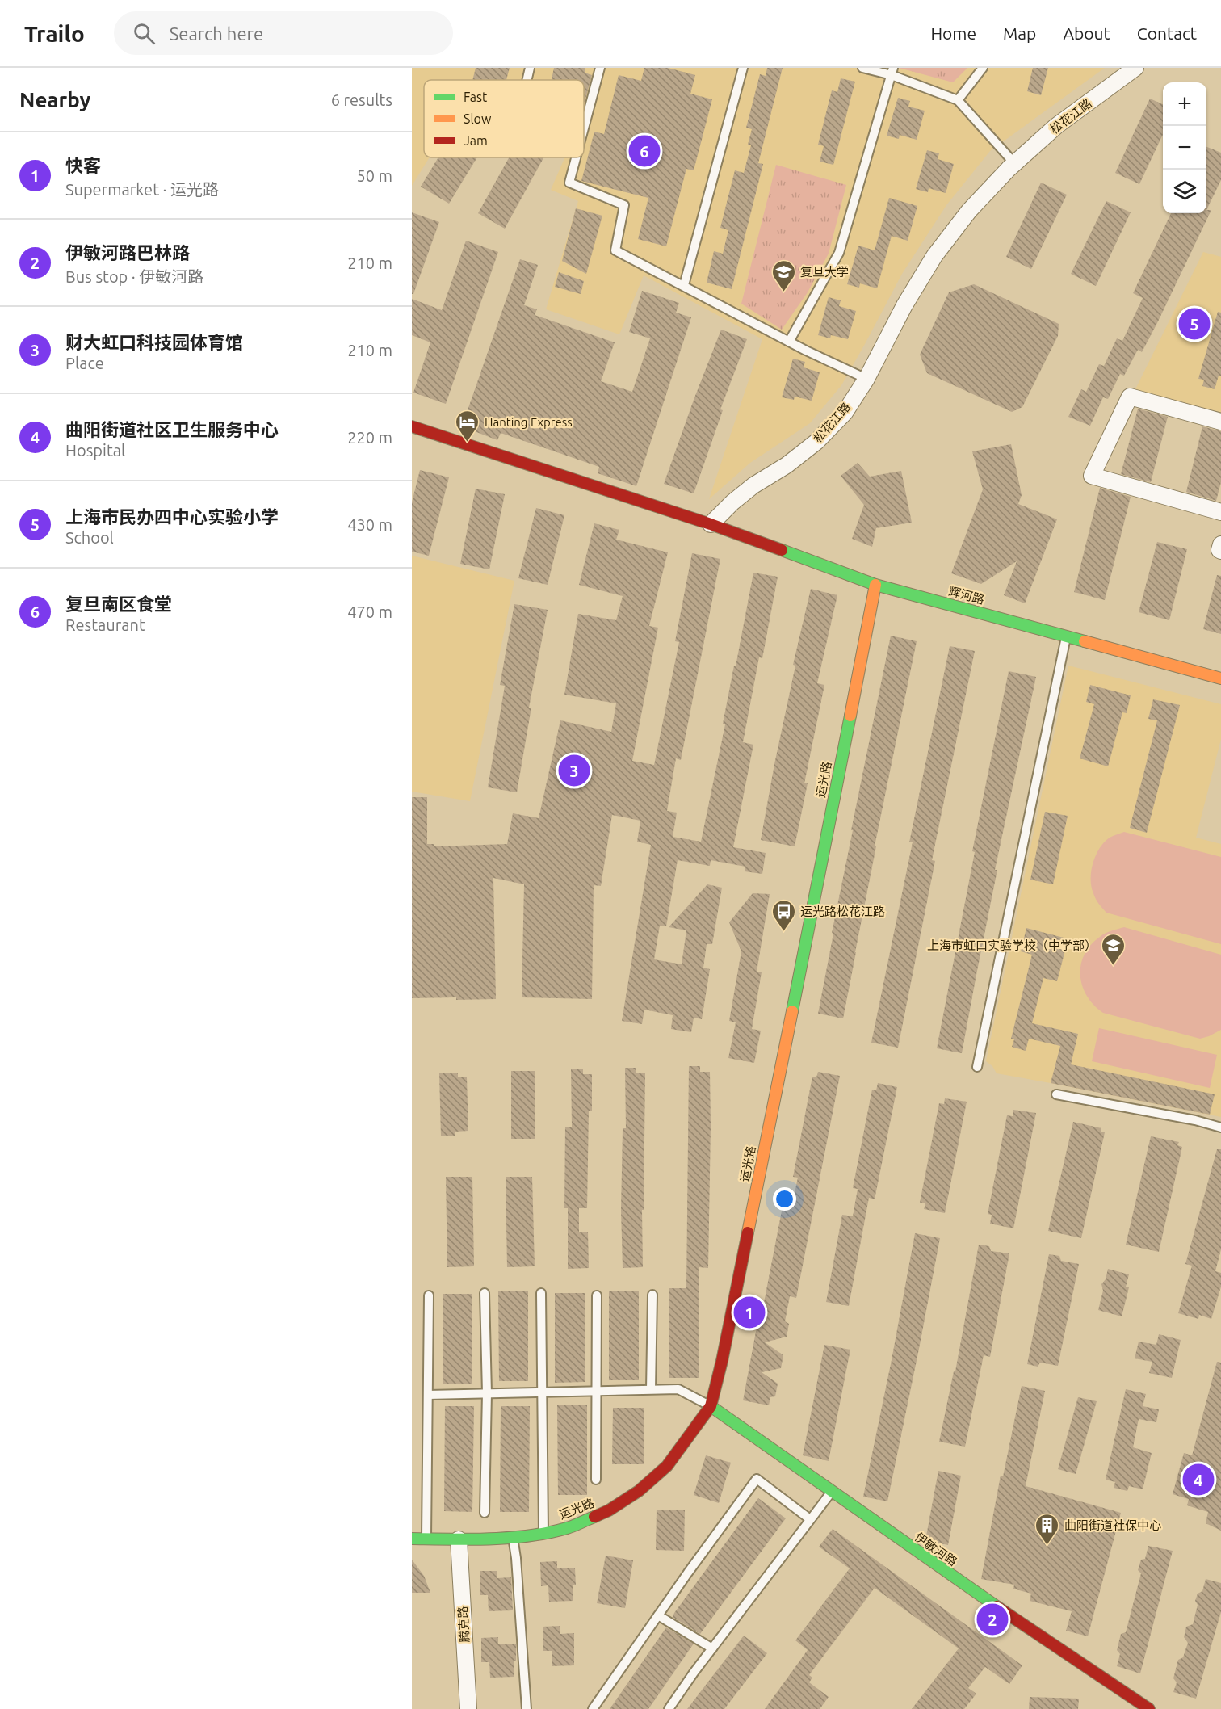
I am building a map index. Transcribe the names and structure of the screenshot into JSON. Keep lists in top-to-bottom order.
{
  "streets": {
    "street": [
      "松花江路",
      "辉河路",
      "运光路",
      "伊敏河路",
      "腾克路"
    ]
  },
  "crossings": [
    ["松花江路", "辉河路"],
    ["辉河路", "运光路"],
    ["运光路", "伊敏河路"],
    ["运光路", "腾克路"]
  ],
  "places": {
    "school or university": ["复旦大学", "上海市虹口实验学校（中学部）"],
    "hotel": ["Hanting Express"],
    "bus stop": ["运光路松花江路"],
    "building": ["曲阳街道社保中心"]
  },
  "legend": ["Fast", "Slow", "Jam"],
  "page": {
    "header": "Trailo",
    "search": "Search here",
    "nav": [
      "Home",
      "Map",
      "About",
      "Contact"
    ],
    "heading": ["Nearby", "6 results"],
    "map_buttons": ["+", "−"],
    "list": [
      {
        "mark": "1",
        "name": "快客",
        "note": "Supermarket · 运光路",
        "value": "50 m"
      },
      {
        "mark": "2",
        "name": "伊敏河路巴林路",
        "note": "Bus stop · 伊敏河路",
        "value": "210 m"
      },
      {
        "mark": "3",
        "name": "财大虹口科技园体育馆",
        "note": "Place",
        "value": "210 m"
      },
      {
        "mark": "4",
        "name": "曲阳街道社区卫生服务中心",
        "note": "Hospital",
        "value": "220 m"
      },
      {
        "mark": "5",
        "name": "上海市民办四中心实验小学",
        "note": "School",
        "value": "430 m"
      },
      {
        "mark": "6",
        "name": "复旦南区食堂",
        "note": "Restaurant",
        "value": "470 m"
      }
    ],
    "pins": [
      "6",
      "5",
      "3",
      "1",
      "4",
      "2"
    ]
  }
}
